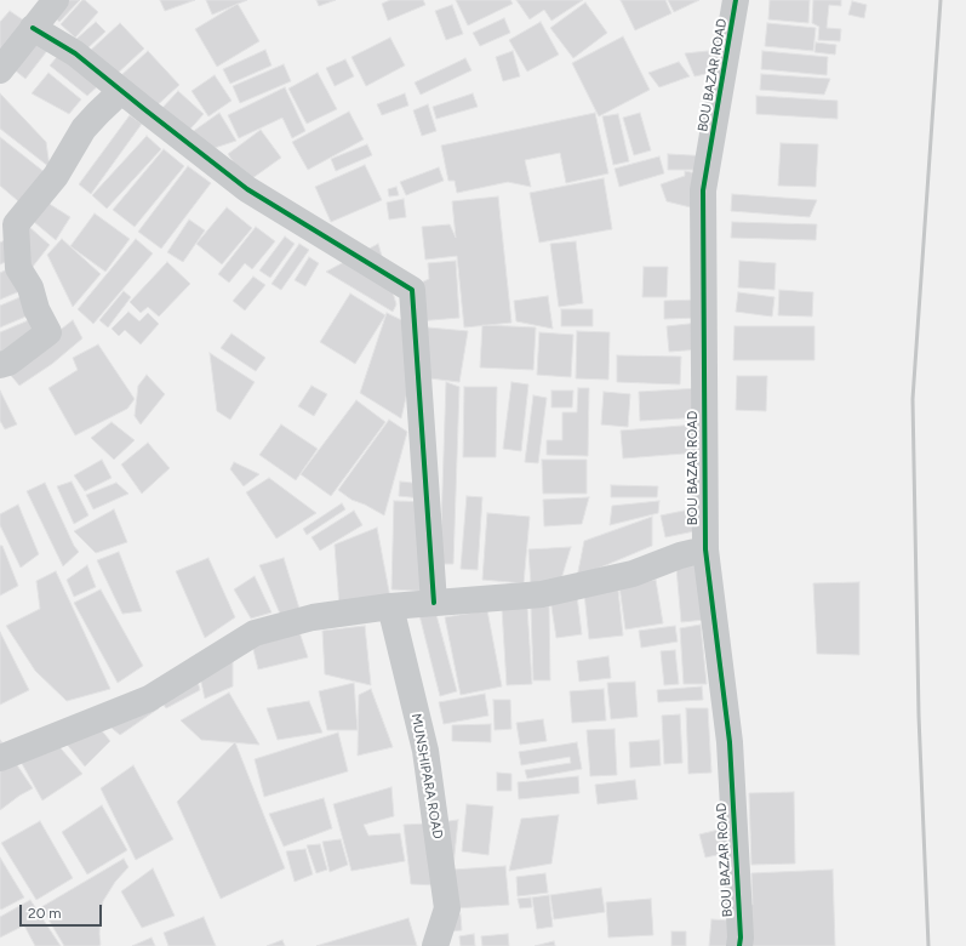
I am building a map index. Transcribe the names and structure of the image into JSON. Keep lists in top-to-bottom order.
{
  "streets": {
    "street": ["BOU BAZAR ROAD", "MUNSHIPARA ROAD"]
  },
  "scale_bar": "20 m"
}
